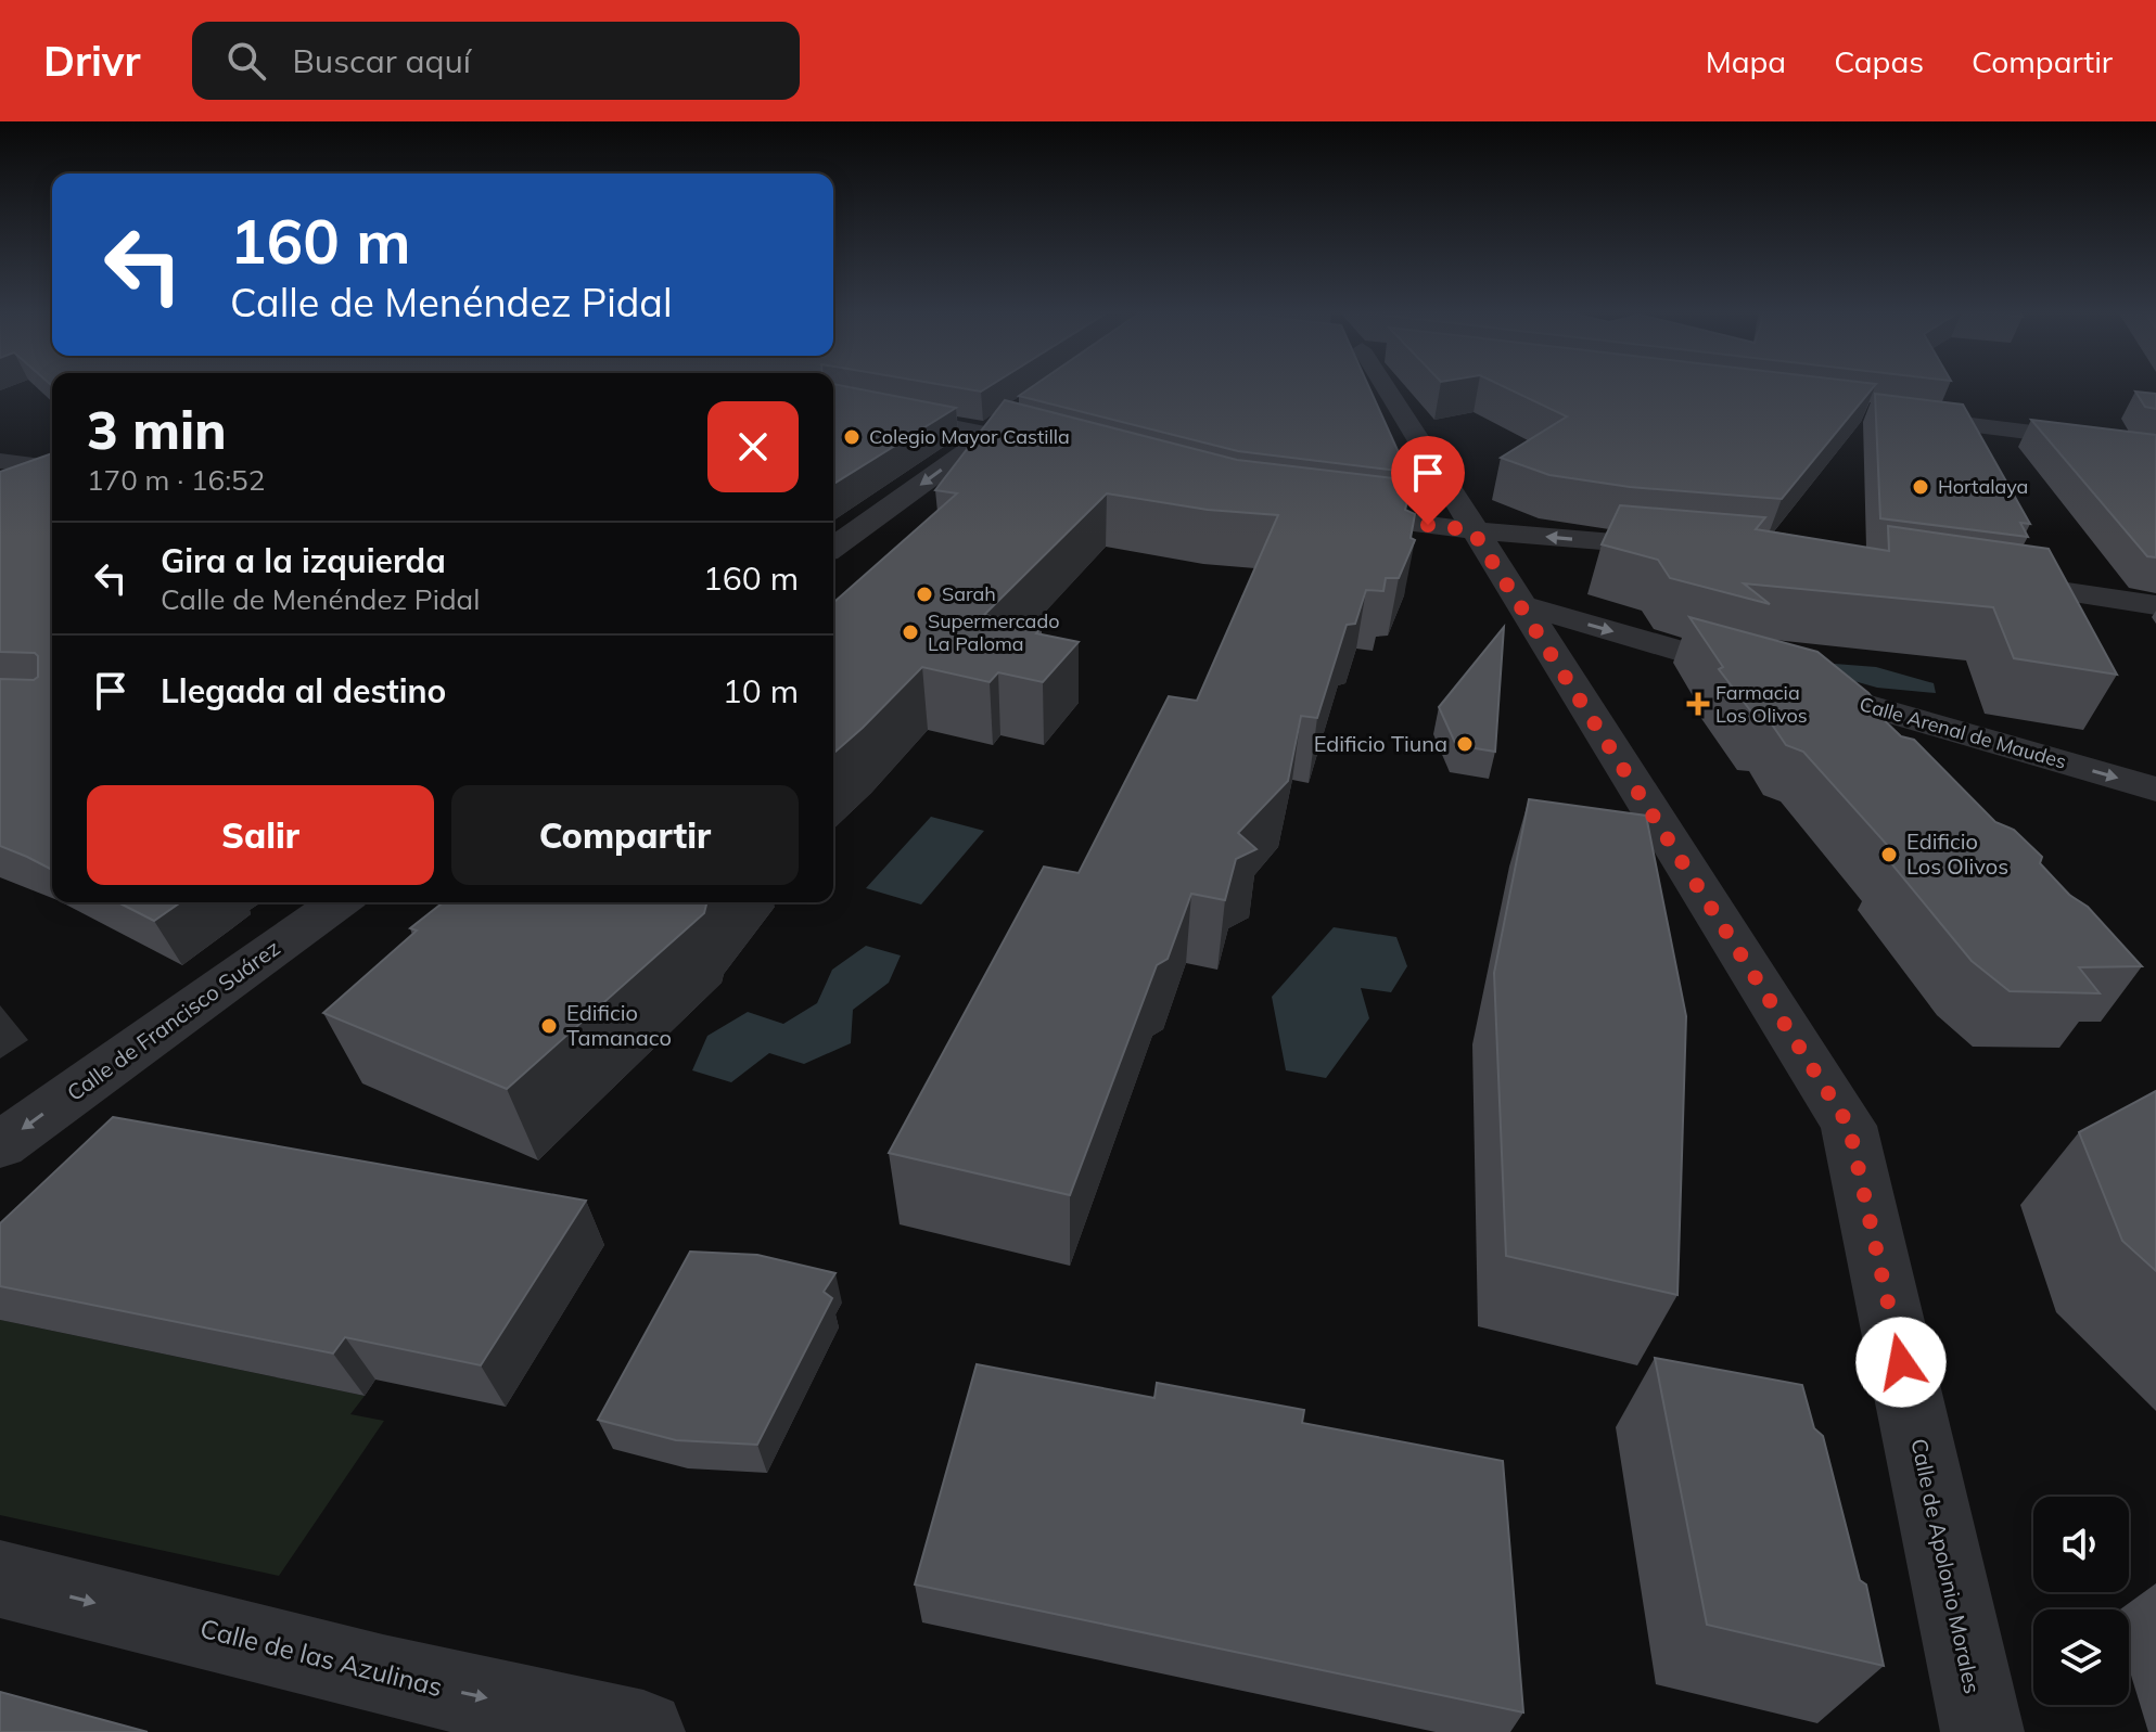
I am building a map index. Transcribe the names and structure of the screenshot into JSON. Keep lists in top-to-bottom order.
{
  "streets": {
    "street": [
      "Calle Arenal de Maudes",
      "Calle de Francisco Suárez",
      "Calle de Apolonio Morales",
      "Calle de las Azulinas"
    ]
  },
  "crossings": [
    ["Calle Arenal de Maudes", "Calle de Apolonio Morales"]
  ],
  "one_way": ["Calle de Francisco Suárez", "Calle de las Azulinas"],
  "places": {
    "other": [
      "Colegio Mayor Castilla",
      "Hortalaya",
      "Sarah",
      "Supermercado La Paloma",
      "Edificio Tiuna",
      "Edificio Los Olivos",
      "Edificio Tamanaco"
    ],
    "health": ["Farmacia Los Olivos"]
  },
  "page": {
    "header": "Drivr",
    "search": "Buscar aquí",
    "nav": ["Mapa", "Capas", "Compartir"],
    "turn": ["160 m", "Calle de Menéndez Pidal"],
    "heading": ["3 min", "170 m · 16:52"],
    "list": [
      {
        "name": "Gira a la izquierda",
        "note": "Calle de Menéndez Pidal",
        "value": "160 m"
      },
      {
        "name": "Llegada al destino",
        "value": "10 m"
      }
    ],
    "buttons": ["Salir", "Compartir"]
  }
}
